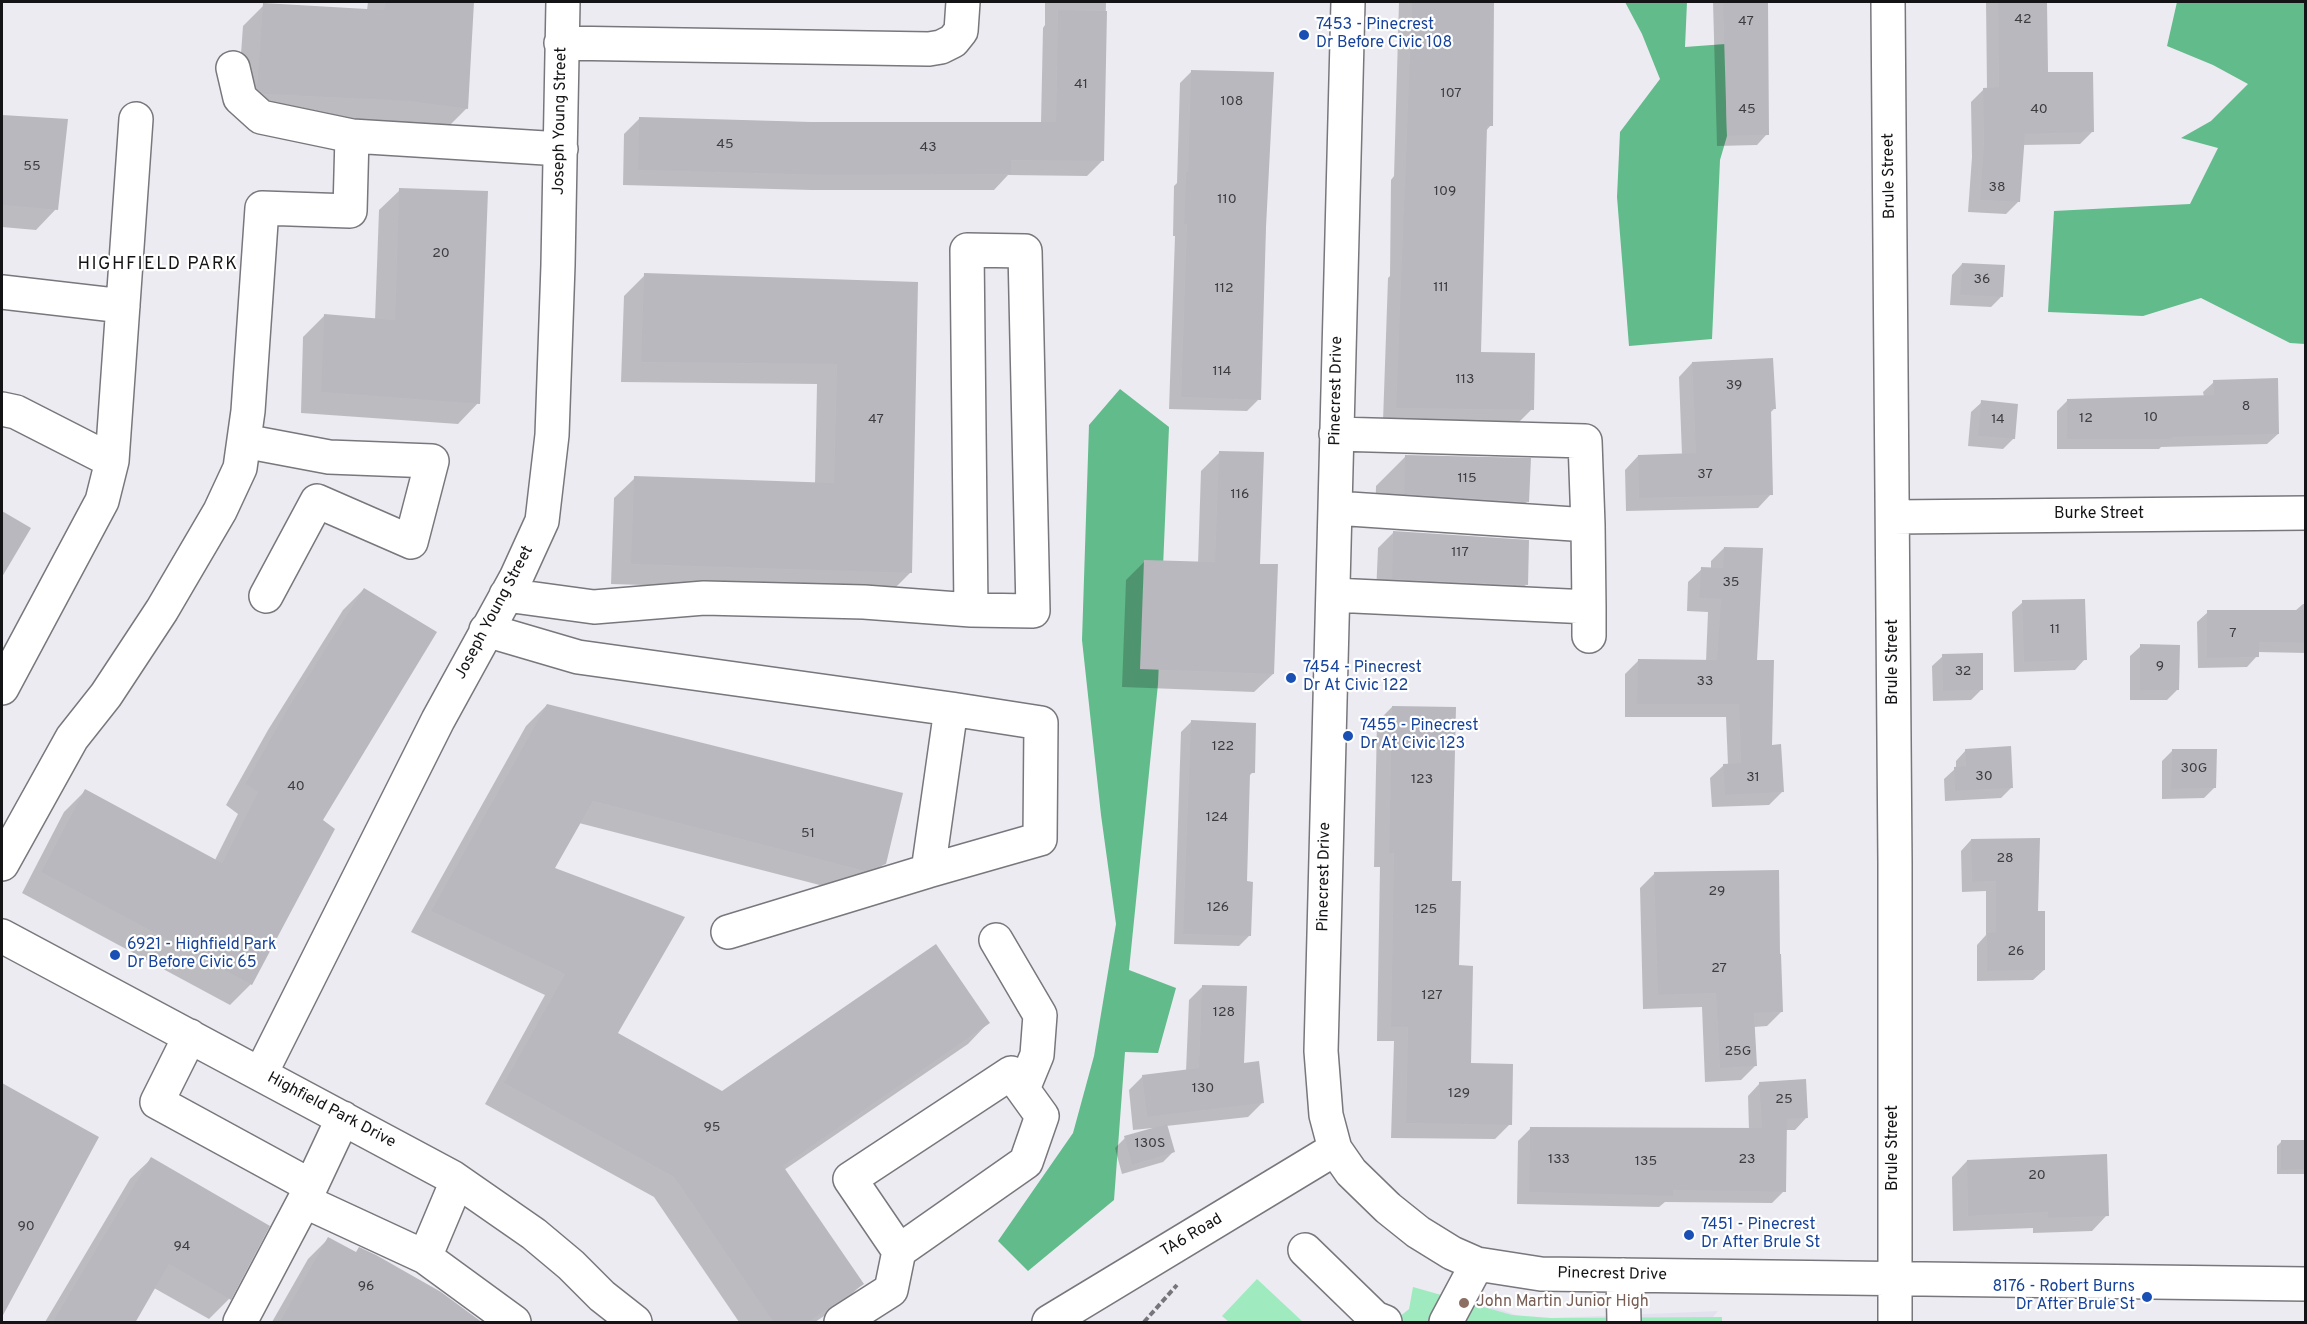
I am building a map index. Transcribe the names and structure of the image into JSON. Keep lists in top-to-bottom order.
{
  "streets": {
    "street": [
      "Joseph Young Street",
      "Brule Street",
      "Pinecrest Drive",
      "Burke Street",
      "Highfield Park Drive",
      "TA6 Road"
    ]
  },
  "crossings": [
    ["Joseph Young Street", "Highfield Park Drive"],
    ["Brule Street", "Pinecrest Drive"],
    ["Brule Street", "Burke Street"],
    ["Pinecrest Drive", "TA6 Road"]
  ],
  "districts": ["HIGHFIELD PARK"],
  "places": [
    "7453 - Pinecrest Dr Before Civic 108",
    "7454 - Pinecrest Dr At Civic 122",
    "7455 - Pinecrest Dr At Civic 123",
    "6921 - Highfield Park Dr Before Civic 65",
    "7451 - Pinecrest Dr After Brule St",
    "8176 - Robert Burns Dr After Brule St",
    "John Martin Junior High"
  ],
  "house_numbers": [
    "42",
    "47",
    "41",
    "107",
    "108",
    "45",
    "40",
    "45",
    "43",
    "55",
    "38",
    "109",
    "110",
    "20",
    "36",
    "111",
    "112",
    "114",
    "113",
    "39",
    "8",
    "10",
    "12",
    "47",
    "14",
    "37",
    "115",
    "116",
    "117",
    "35",
    "11",
    "7",
    "9",
    "32",
    "33",
    "122",
    "30G",
    "30",
    "31",
    "123",
    "40",
    "124",
    "51",
    "28",
    "29",
    "126",
    "125",
    "26",
    "27",
    "127",
    "128",
    "25G",
    "130",
    "129",
    "25",
    "95",
    "130S",
    "133",
    "23",
    "135",
    "20",
    "90",
    "94",
    "96"
  ]
}
